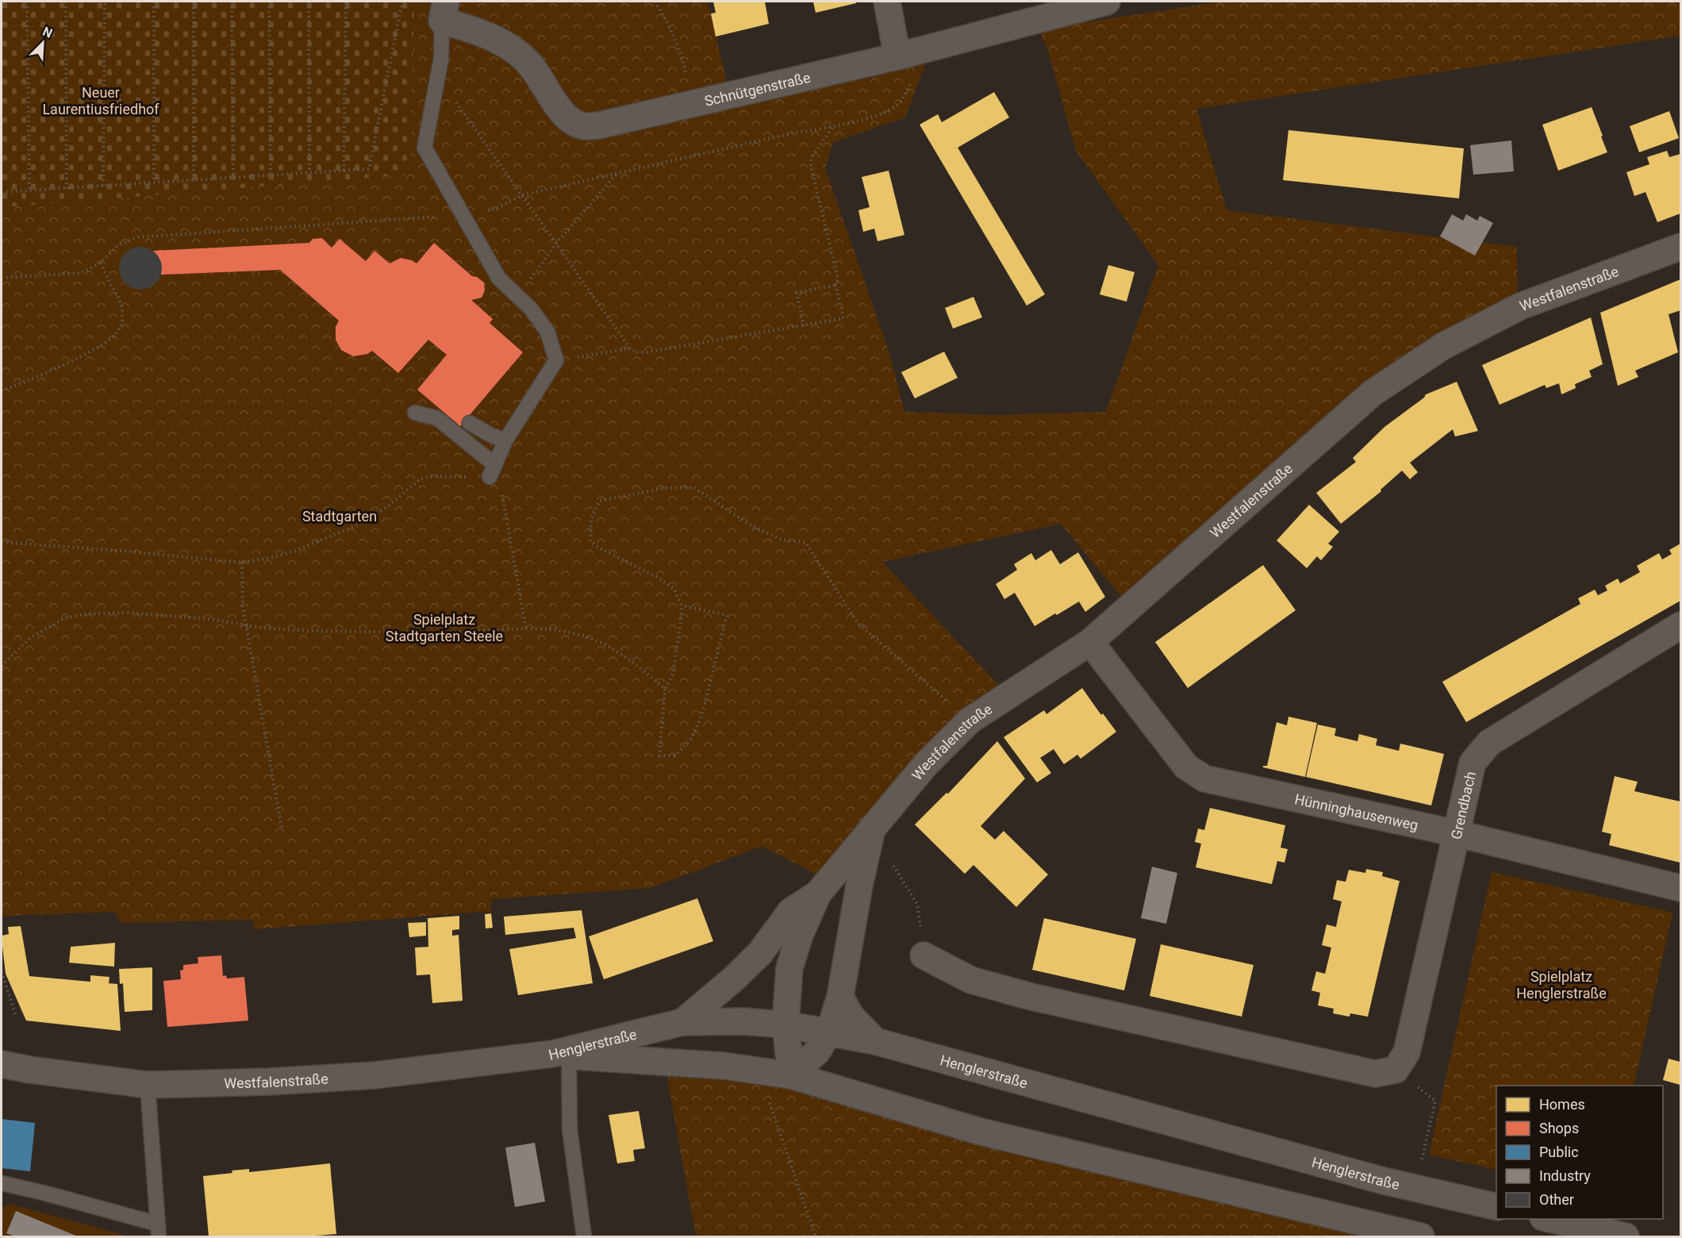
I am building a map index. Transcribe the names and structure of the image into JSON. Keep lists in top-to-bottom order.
{
  "streets": {
    "street": [
      "Schnütgenstraße",
      "Westfalenstraße",
      "Grendbach",
      "Hünninghausenweg",
      "Henglerstraße"
    ]
  },
  "crossings": [
    ["Westfalenstraße", "Hünninghausenweg"],
    ["Westfalenstraße", "Henglerstraße"],
    ["Grendbach", "Hünninghausenweg"]
  ],
  "parks": [
    "Neuer Laurentiusfriedhof",
    "Stadtgarten",
    "Spielplatz Stadtgarten Steele",
    "Spielplatz Henglerstraße"
  ],
  "legend": [
    "Homes",
    "Shops",
    "Public",
    "Industry",
    "Other"
  ],
  "north": "top right"
}
